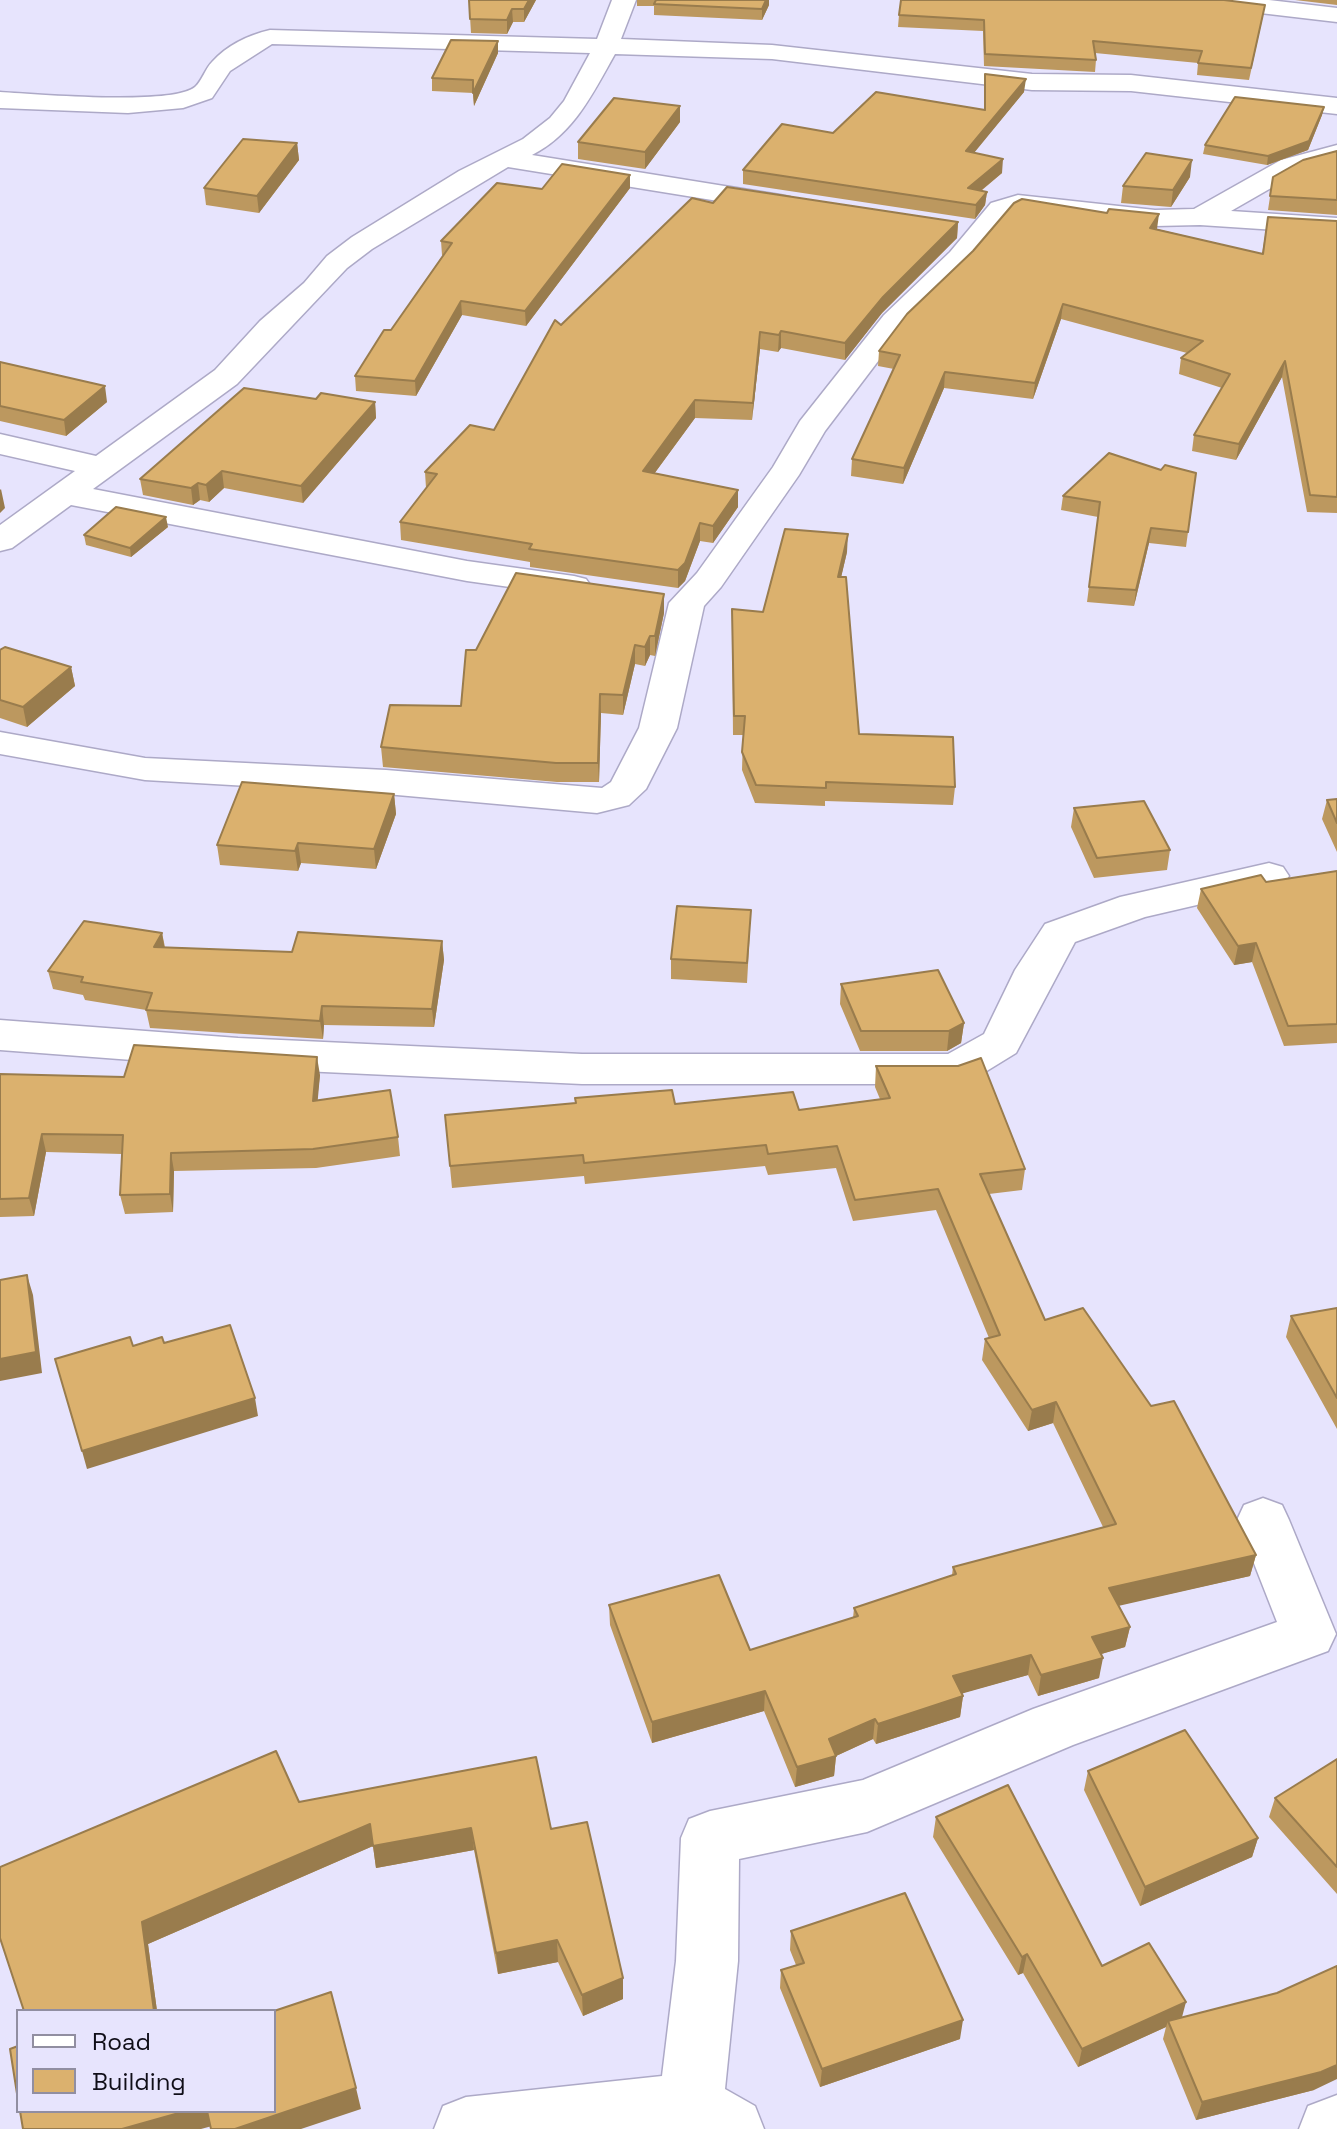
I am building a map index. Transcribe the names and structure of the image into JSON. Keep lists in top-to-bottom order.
{
  "legend": ["Road", "Building"]
}
